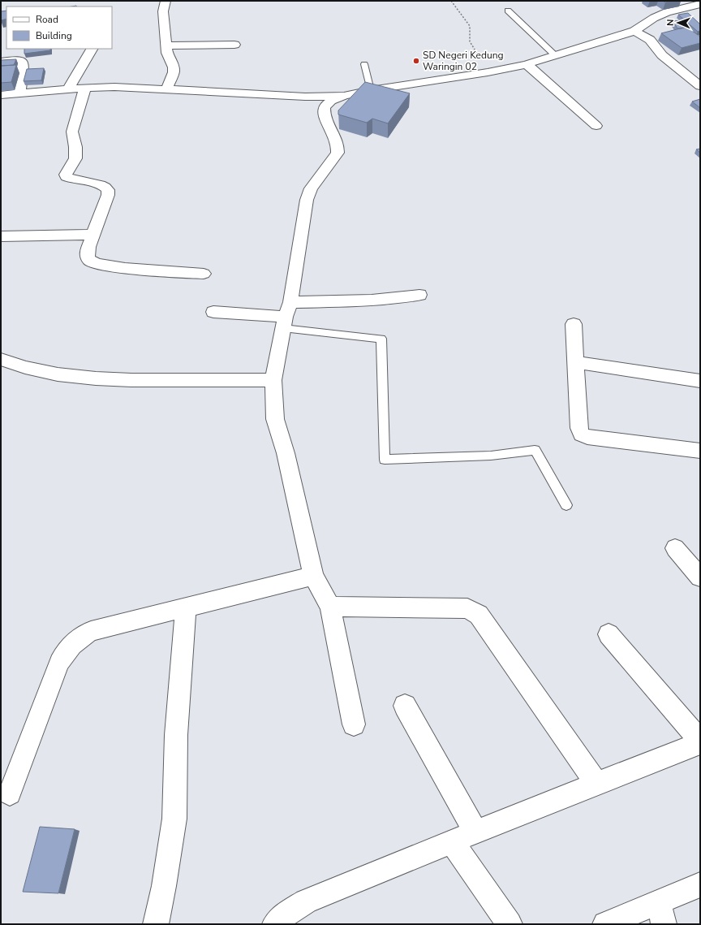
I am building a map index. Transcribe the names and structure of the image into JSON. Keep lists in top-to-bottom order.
{
  "places": ["SD Negeri Kedung Waringin 02"],
  "legend": ["Road", "Building"],
  "north": "left"
}
